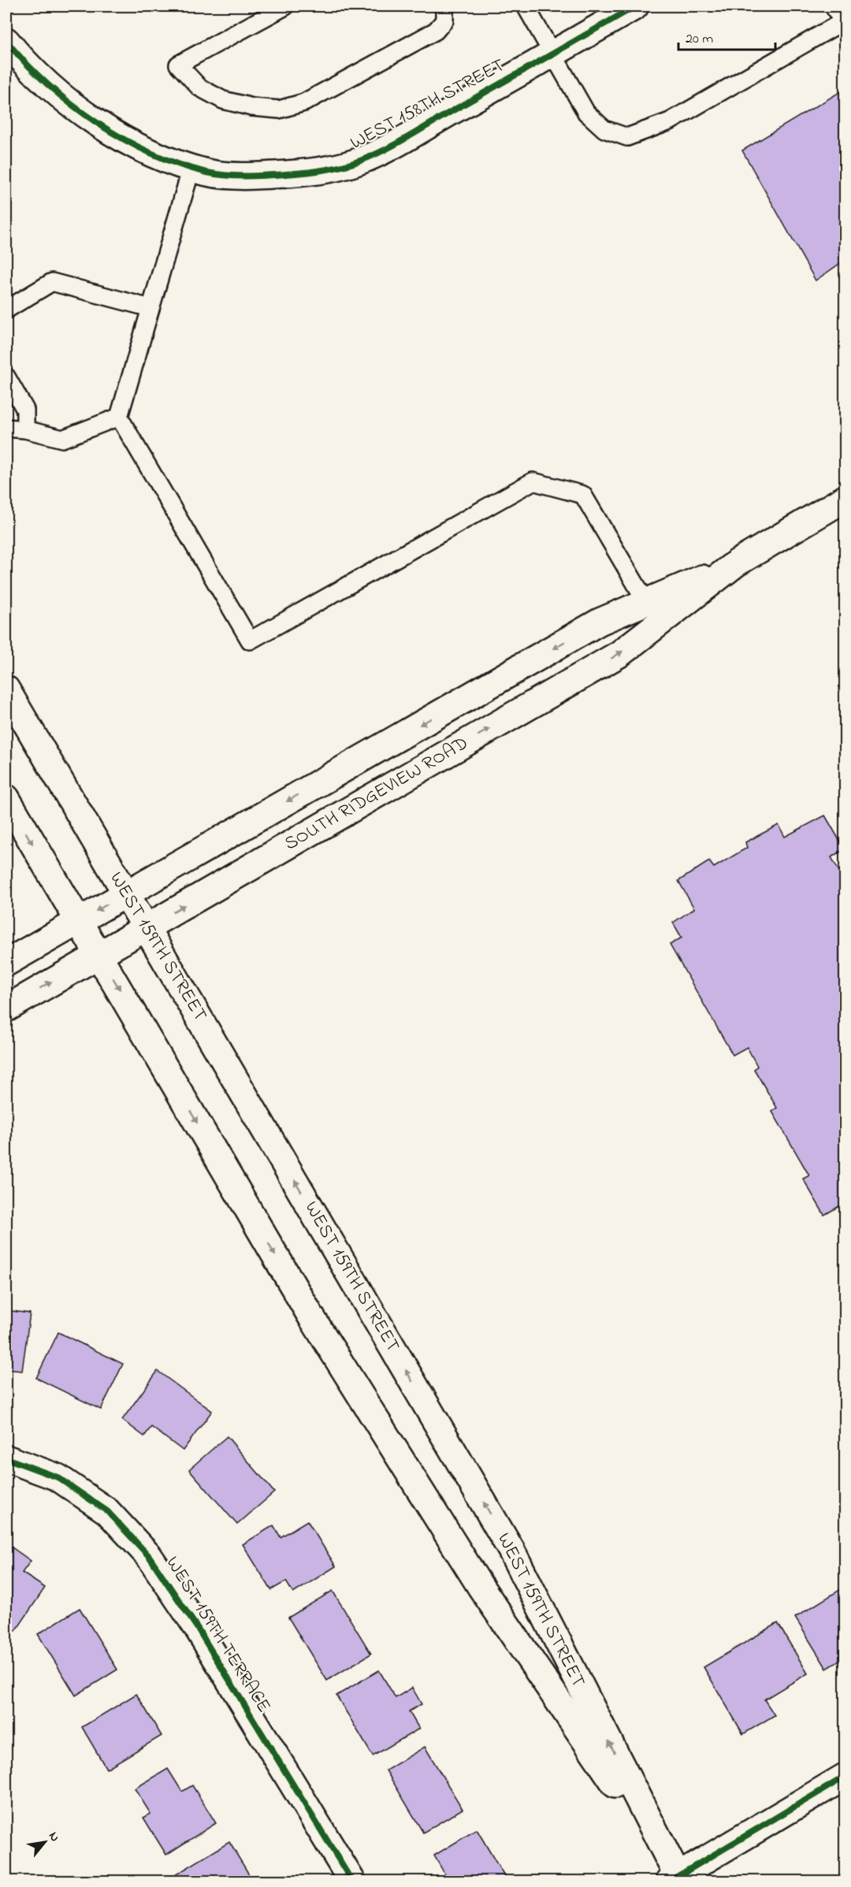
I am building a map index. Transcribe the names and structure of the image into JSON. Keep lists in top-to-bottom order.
{
  "streets": {
    "main road": [
      "WEST 158TH STREET",
      "SOUTH RIDGEVIEW ROAD",
      "WEST 159TH STREET",
      "WEST 159TH TERRACE"
    ]
  },
  "crossings": [
    ["SOUTH RIDGEVIEW ROAD", "WEST 159TH STREET"]
  ],
  "scale_bar": "20 m",
  "north": "top right"
}
